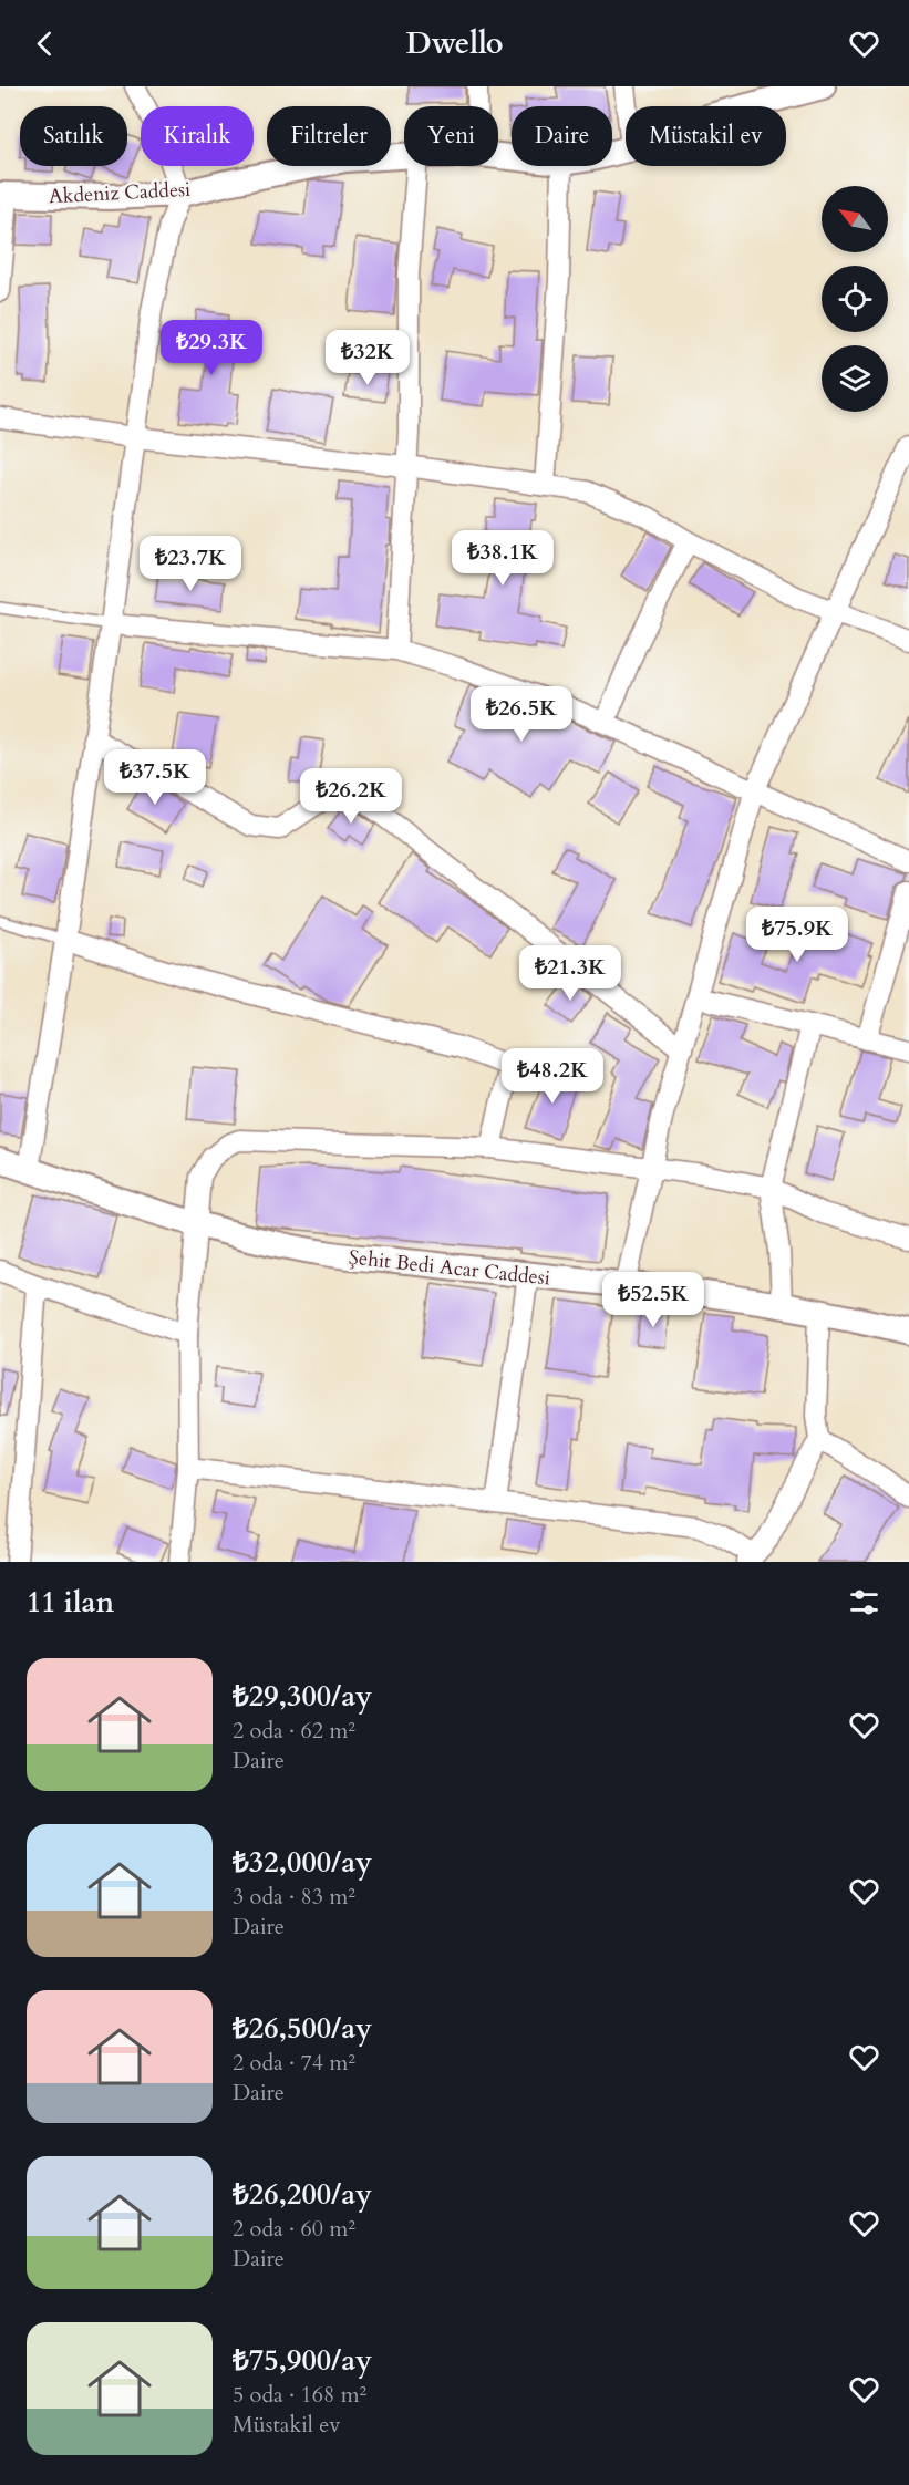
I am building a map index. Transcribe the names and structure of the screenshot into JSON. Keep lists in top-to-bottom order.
{
  "streets": {
    "street": ["Akdeniz Caddesi", "Şehit Bedi Acar Caddesi"]
  },
  "north": "top left",
  "page": {
    "header": "Dwello",
    "chip": [
      "Satılık",
      "Kiralık",
      "Filtreler",
      "Yeni",
      "Daire",
      "Müstakil ev"
    ],
    "price": [
      "₺29.3K",
      "₺32K",
      "₺38.1K",
      "₺23.7K",
      "₺26.5K",
      "₺37.5K",
      "₺26.2K",
      "₺75.9K",
      "₺21.3K",
      "₺48.2K",
      "₺52.5K"
    ],
    "heading": "11 ilan",
    "list": [
      {
        "name": "₺29,300/ay",
        "note": "2 oda · 62 m² · Daire"
      },
      {
        "name": "₺32,000/ay",
        "note": "3 oda · 83 m² · Daire"
      },
      {
        "name": "₺26,500/ay",
        "note": "2 oda · 74 m² · Daire"
      },
      {
        "name": "₺26,200/ay",
        "note": "2 oda · 60 m² · Daire"
      },
      {
        "name": "₺75,900/ay",
        "note": "5 oda · 168 m² · Müstakil ev"
      }
    ]
  }
}
